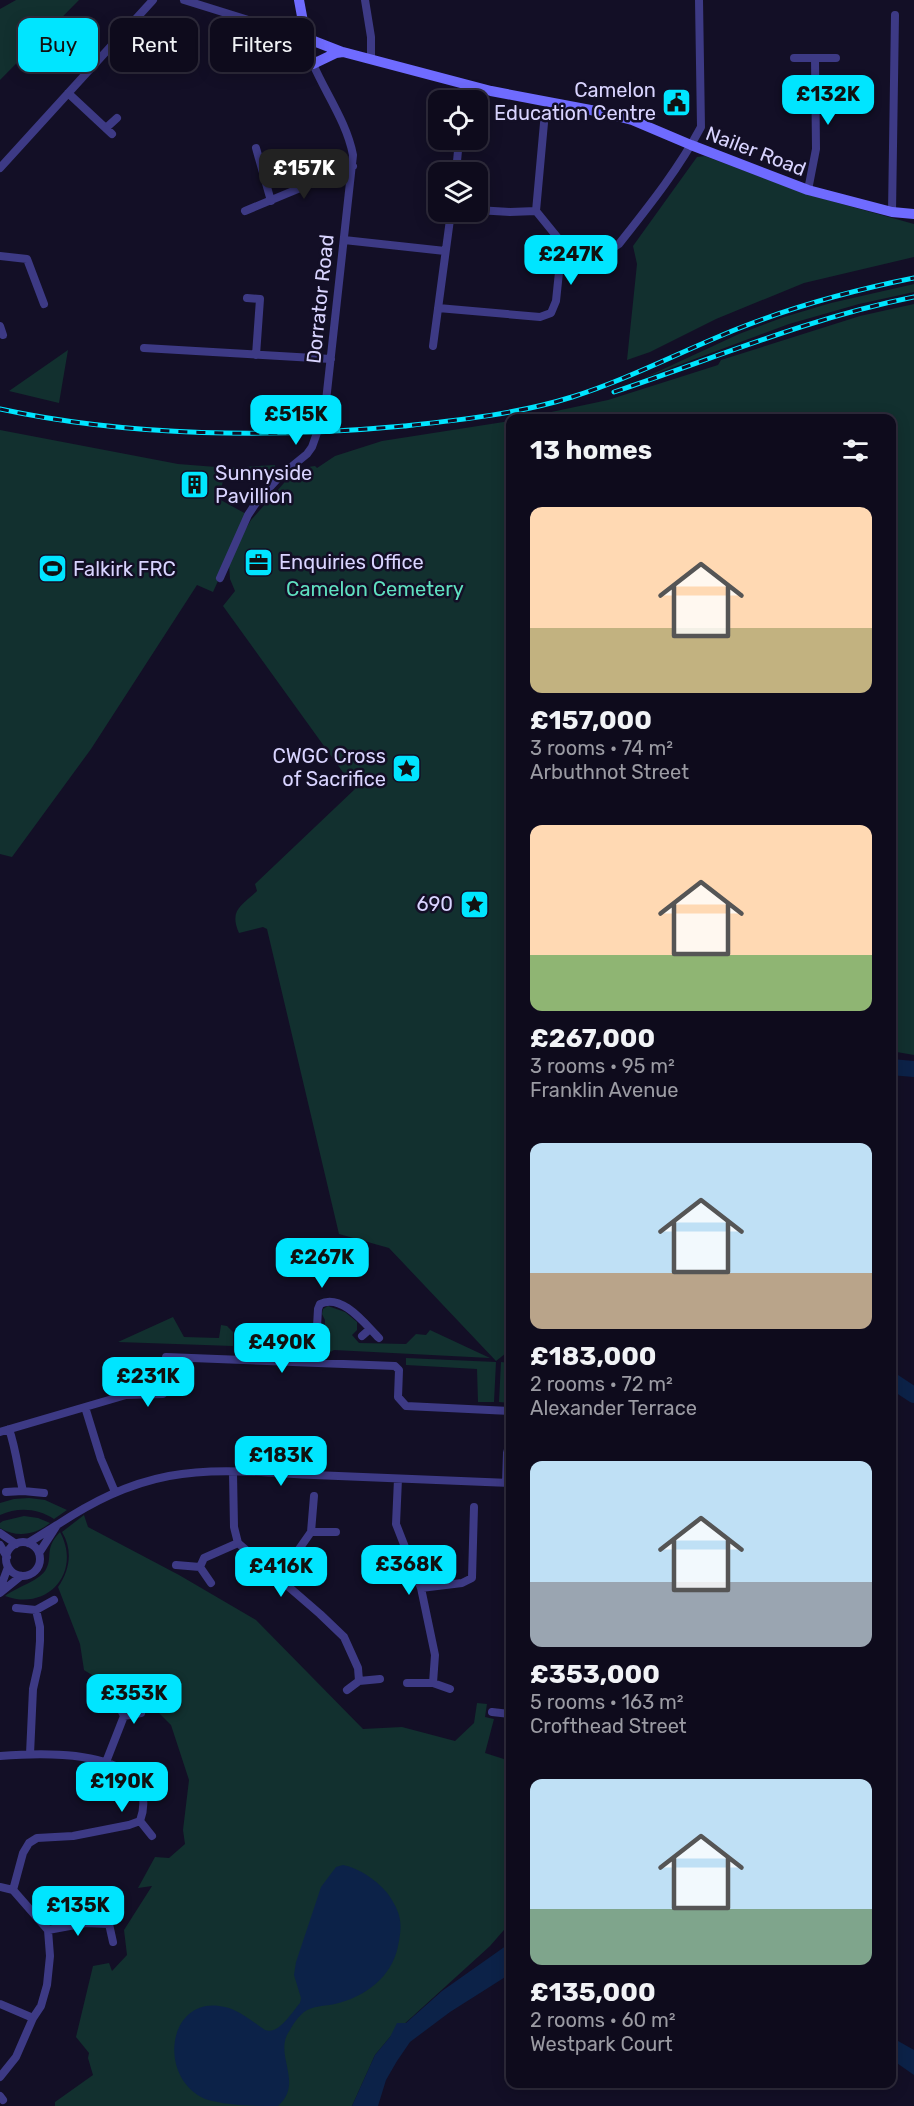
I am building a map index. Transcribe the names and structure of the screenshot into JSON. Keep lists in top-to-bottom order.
{
  "streets": {
    "street": ["Nailer Road", "Dorrator Road"]
  },
  "parks": ["Camelon Cemetery"],
  "places": {
    "public building": ["Camelon Education Centre"],
    "building": ["Sunnyside Pavillion"],
    "office": ["Enquiries Office"],
    "sports": ["Falkirk FRC"],
    "place": ["CWGC Cross of Sacrifice", "690"]
  },
  "page": {
    "chip": ["Buy", "Rent", "Filters"],
    "price": [
      "£132K",
      "£157K",
      "£247K",
      "£515K",
      "£267K",
      "£490K",
      "£231K",
      "£183K",
      "£368K",
      "£416K",
      "£353K",
      "£190K",
      "£135K"
    ],
    "heading": "13 homes",
    "list": [
      {
        "name": "£157,000",
        "note": "3 rooms · 74 m² · Arbuthnot Street"
      },
      {
        "name": "£267,000",
        "note": "3 rooms · 95 m² · Franklin Avenue"
      },
      {
        "name": "£183,000",
        "note": "2 rooms · 72 m² · Alexander Terrace"
      },
      {
        "name": "£353,000",
        "note": "5 rooms · 163 m² · Crofthead Street"
      },
      {
        "name": "£135,000",
        "note": "2 rooms · 60 m² · Westpark Court"
      }
    ]
  }
}
